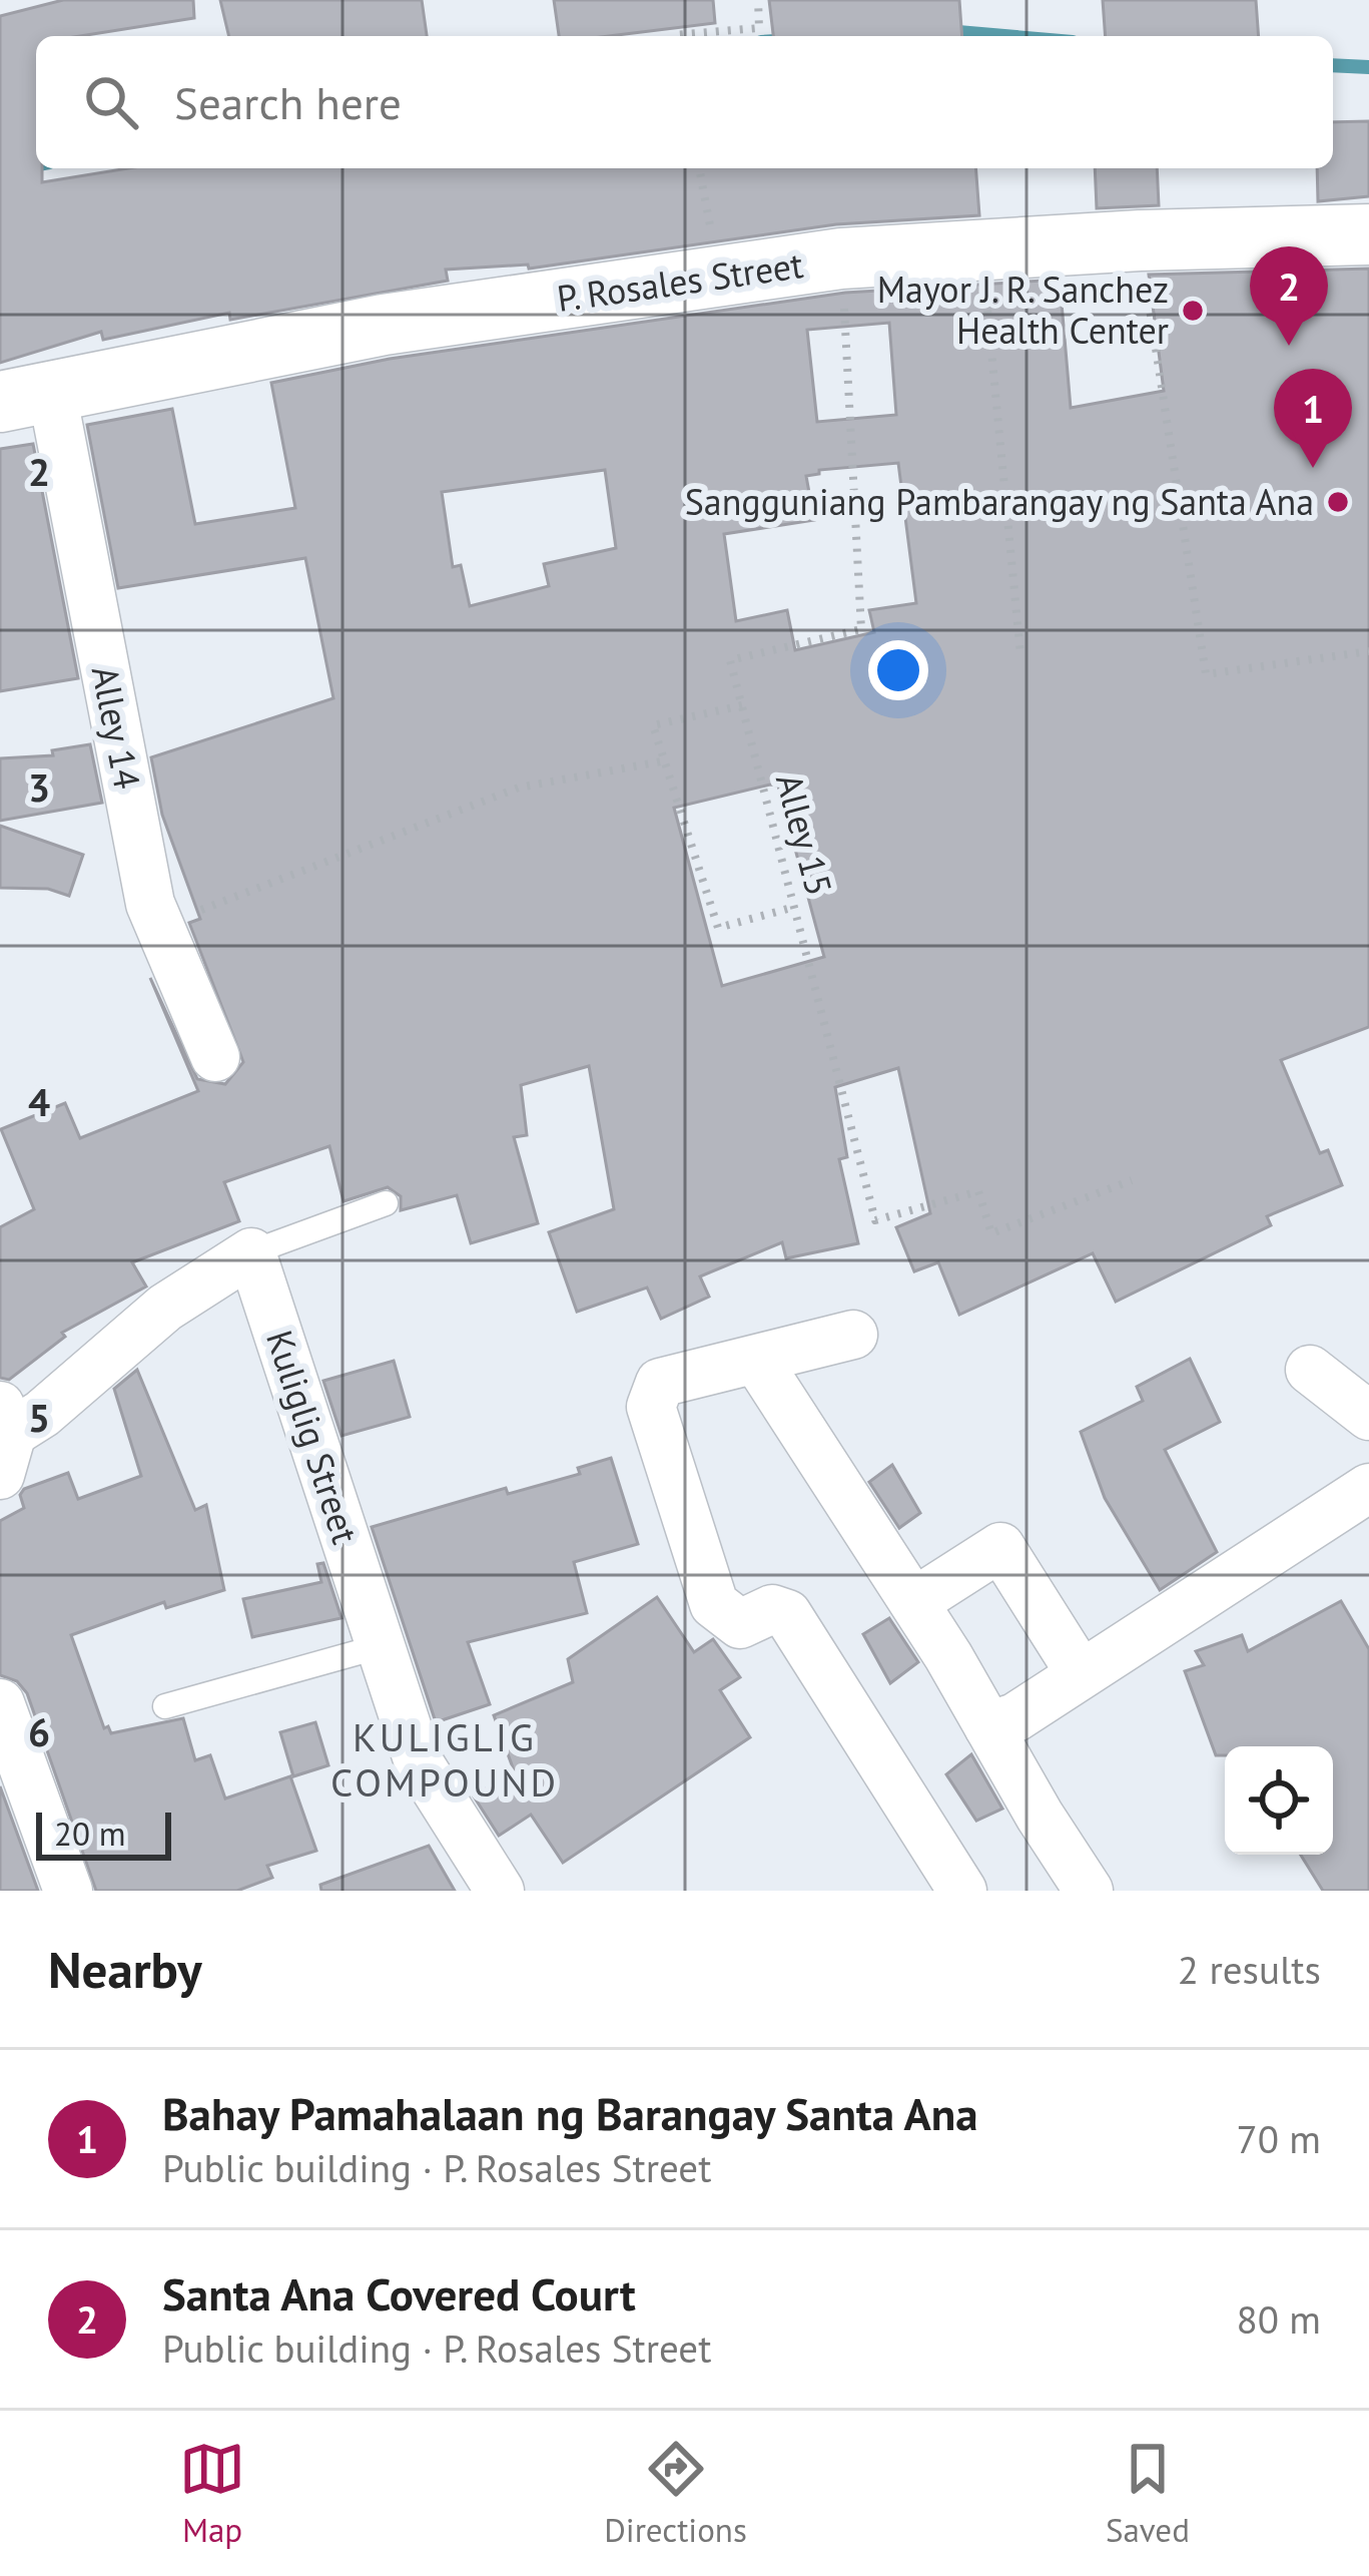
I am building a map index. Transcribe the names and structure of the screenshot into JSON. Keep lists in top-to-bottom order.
{
  "streets": {
    "street": ["P. Rosales Street", "Alley 14", "Kuliglig Street"],
    "path": ["Alley 15"]
  },
  "crossings": [
    ["P. Rosales Street", "Alley 14"],
    ["P. Rosales Street", "Alley 15"]
  ],
  "districts": ["KULIGLIG COMPOUND"],
  "places": ["Mayor J. R. Sanchez Health Center", "Sangguniang Pambarangay ng Santa Ana"],
  "scale_bar": "20 m",
  "page": {
    "search": "Search here",
    "pins": ["2", "1"],
    "scale": "20 m",
    "heading": ["Nearby", "2 results"],
    "list": [
      {
        "mark": "1",
        "name": "Bahay Pamahalaan ng Barangay Santa Ana",
        "note": "Public building · P. Rosales Street",
        "value": "70 m"
      },
      {
        "mark": "2",
        "name": "Santa Ana Covered Court",
        "note": "Public building · P. Rosales Street",
        "value": "80 m"
      }
    ],
    "nav": ["Map", "Directions", "Saved"]
  },
  "grid": {
    "rows": [
      "2",
      "3",
      "4",
      "5",
      "6"
    ]
  }
}
